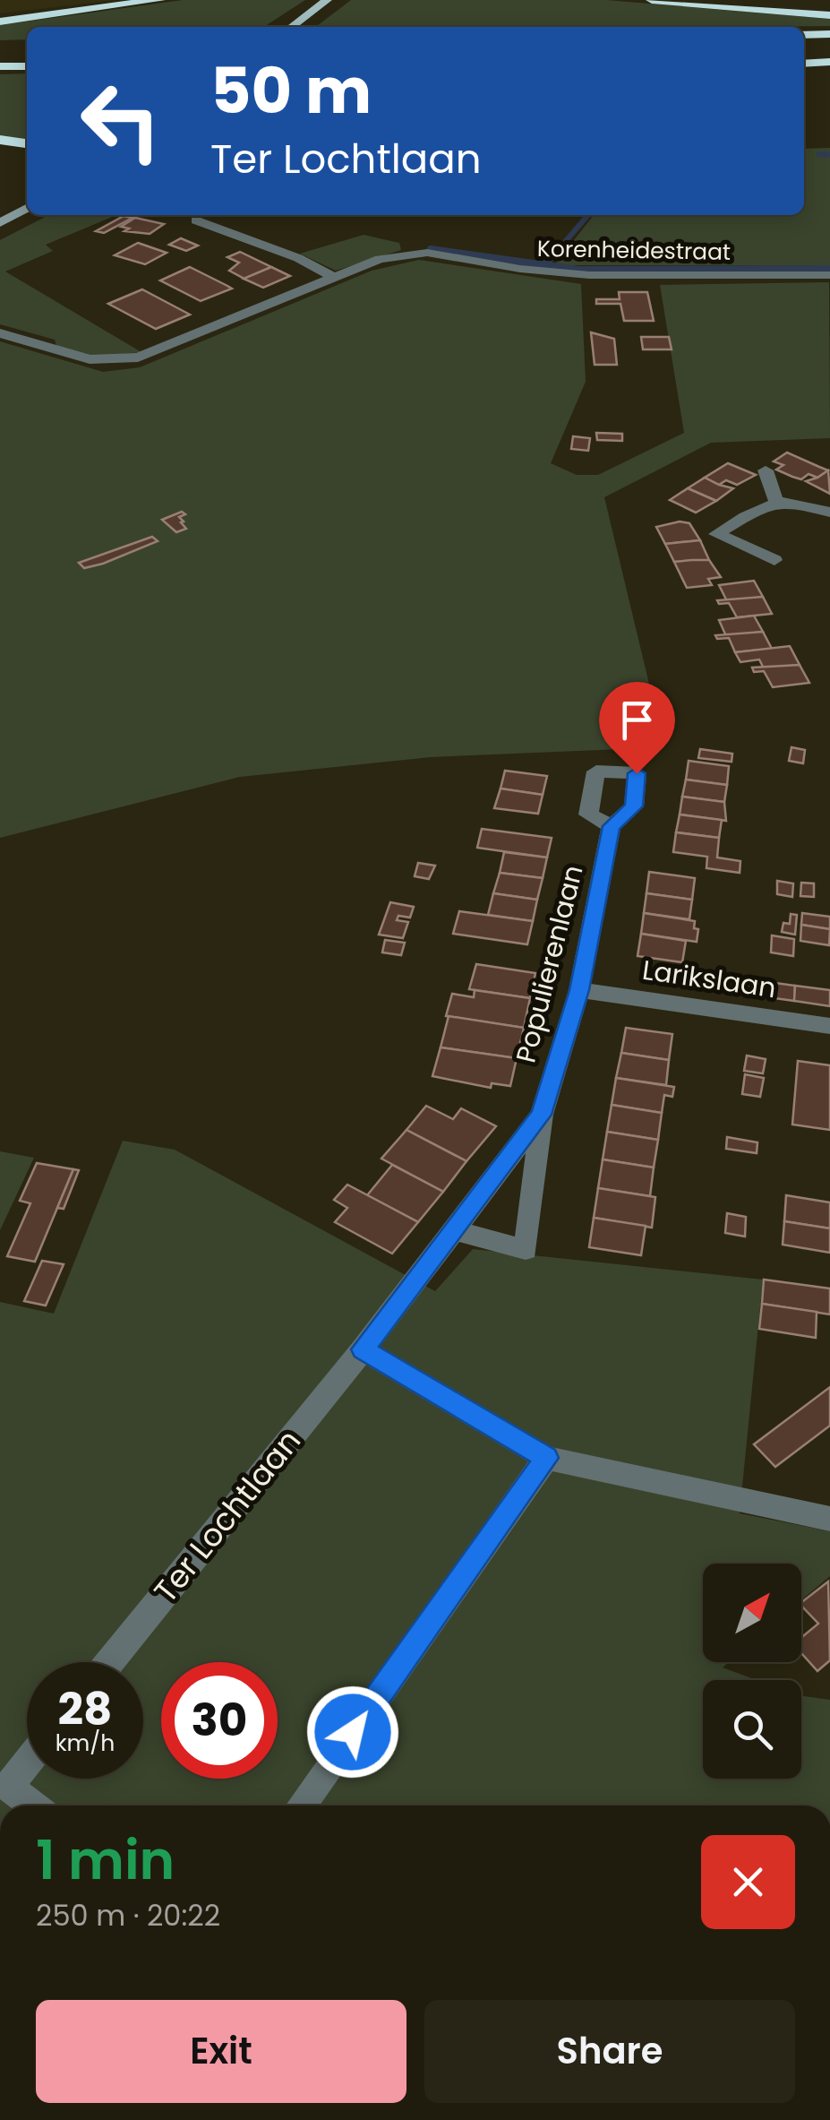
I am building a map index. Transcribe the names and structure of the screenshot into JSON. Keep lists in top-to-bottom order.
{
  "streets": {
    "street": [
      "Korenheidestraat",
      "Populierenlaan",
      "Larikslaan",
      "Ter Lochtlaan"
    ]
  },
  "crossings": [
    ["Populierenlaan", "Larikslaan"],
    ["Populierenlaan", "Ter Lochtlaan"]
  ],
  "north": "top right",
  "page": {
    "turn": ["50 m", "Ter Lochtlaan"],
    "speed": "28 km/h",
    "limit": "30",
    "heading": ["1 min", "250 m · 20:22"],
    "buttons": ["Exit", "Share"]
  }
}
